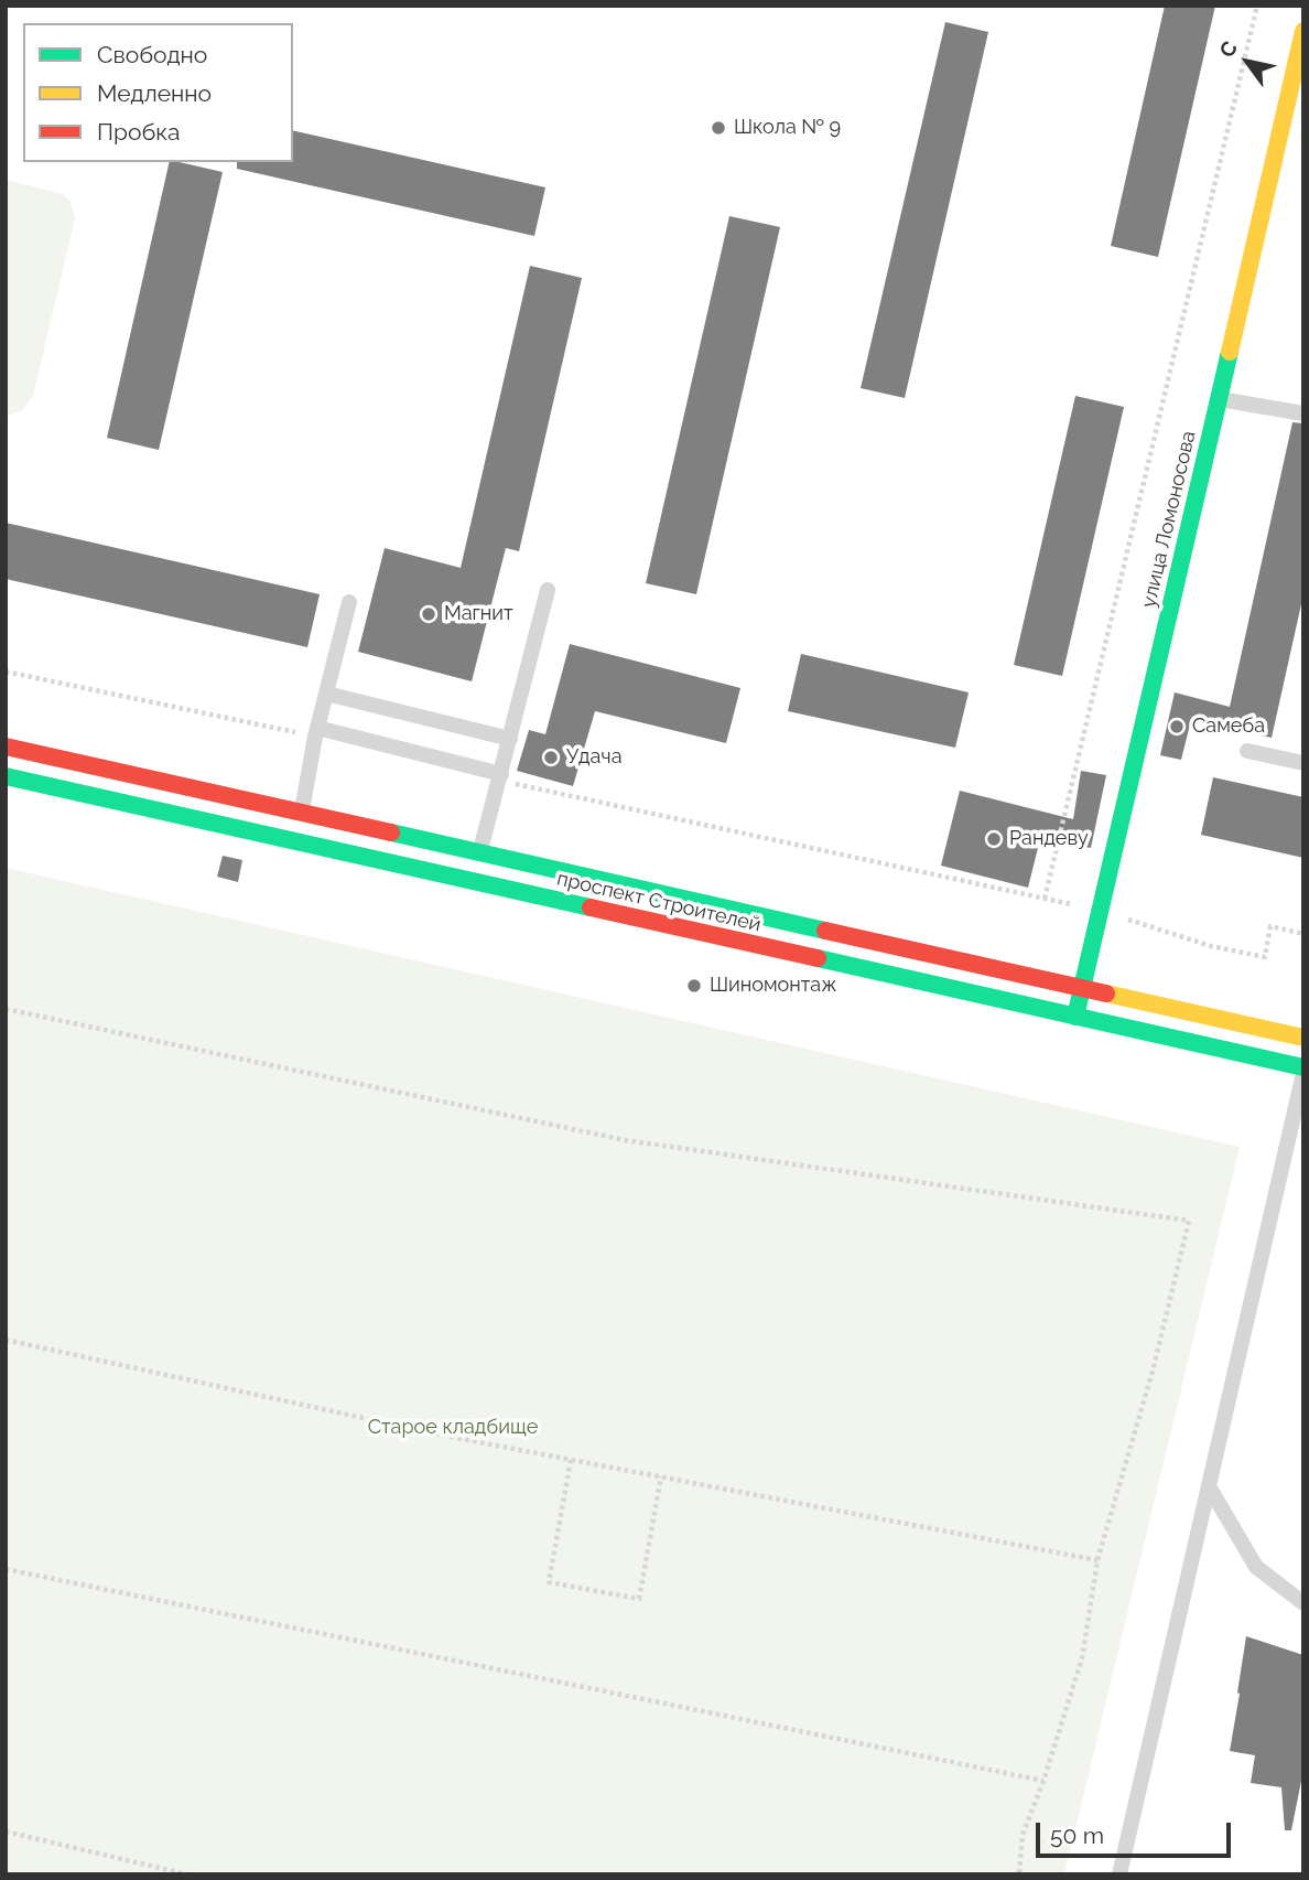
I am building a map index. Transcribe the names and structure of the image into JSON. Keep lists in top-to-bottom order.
{
  "streets": {
    "main road": ["улица Ломоносова", "проспект Строителей"]
  },
  "crossings": [
    ["улица Ломоносова", "проспект Строителей"]
  ],
  "parks": ["Старое кладбище"],
  "places": [
    "Школа № 9",
    "Магнит",
    "Самеба",
    "Удача",
    "Рандеву",
    "Шиномонтаж"
  ],
  "legend": ["Свободно", "Медленно", "Пробка"],
  "scale_bar": "50 m",
  "north": "top left"
}
